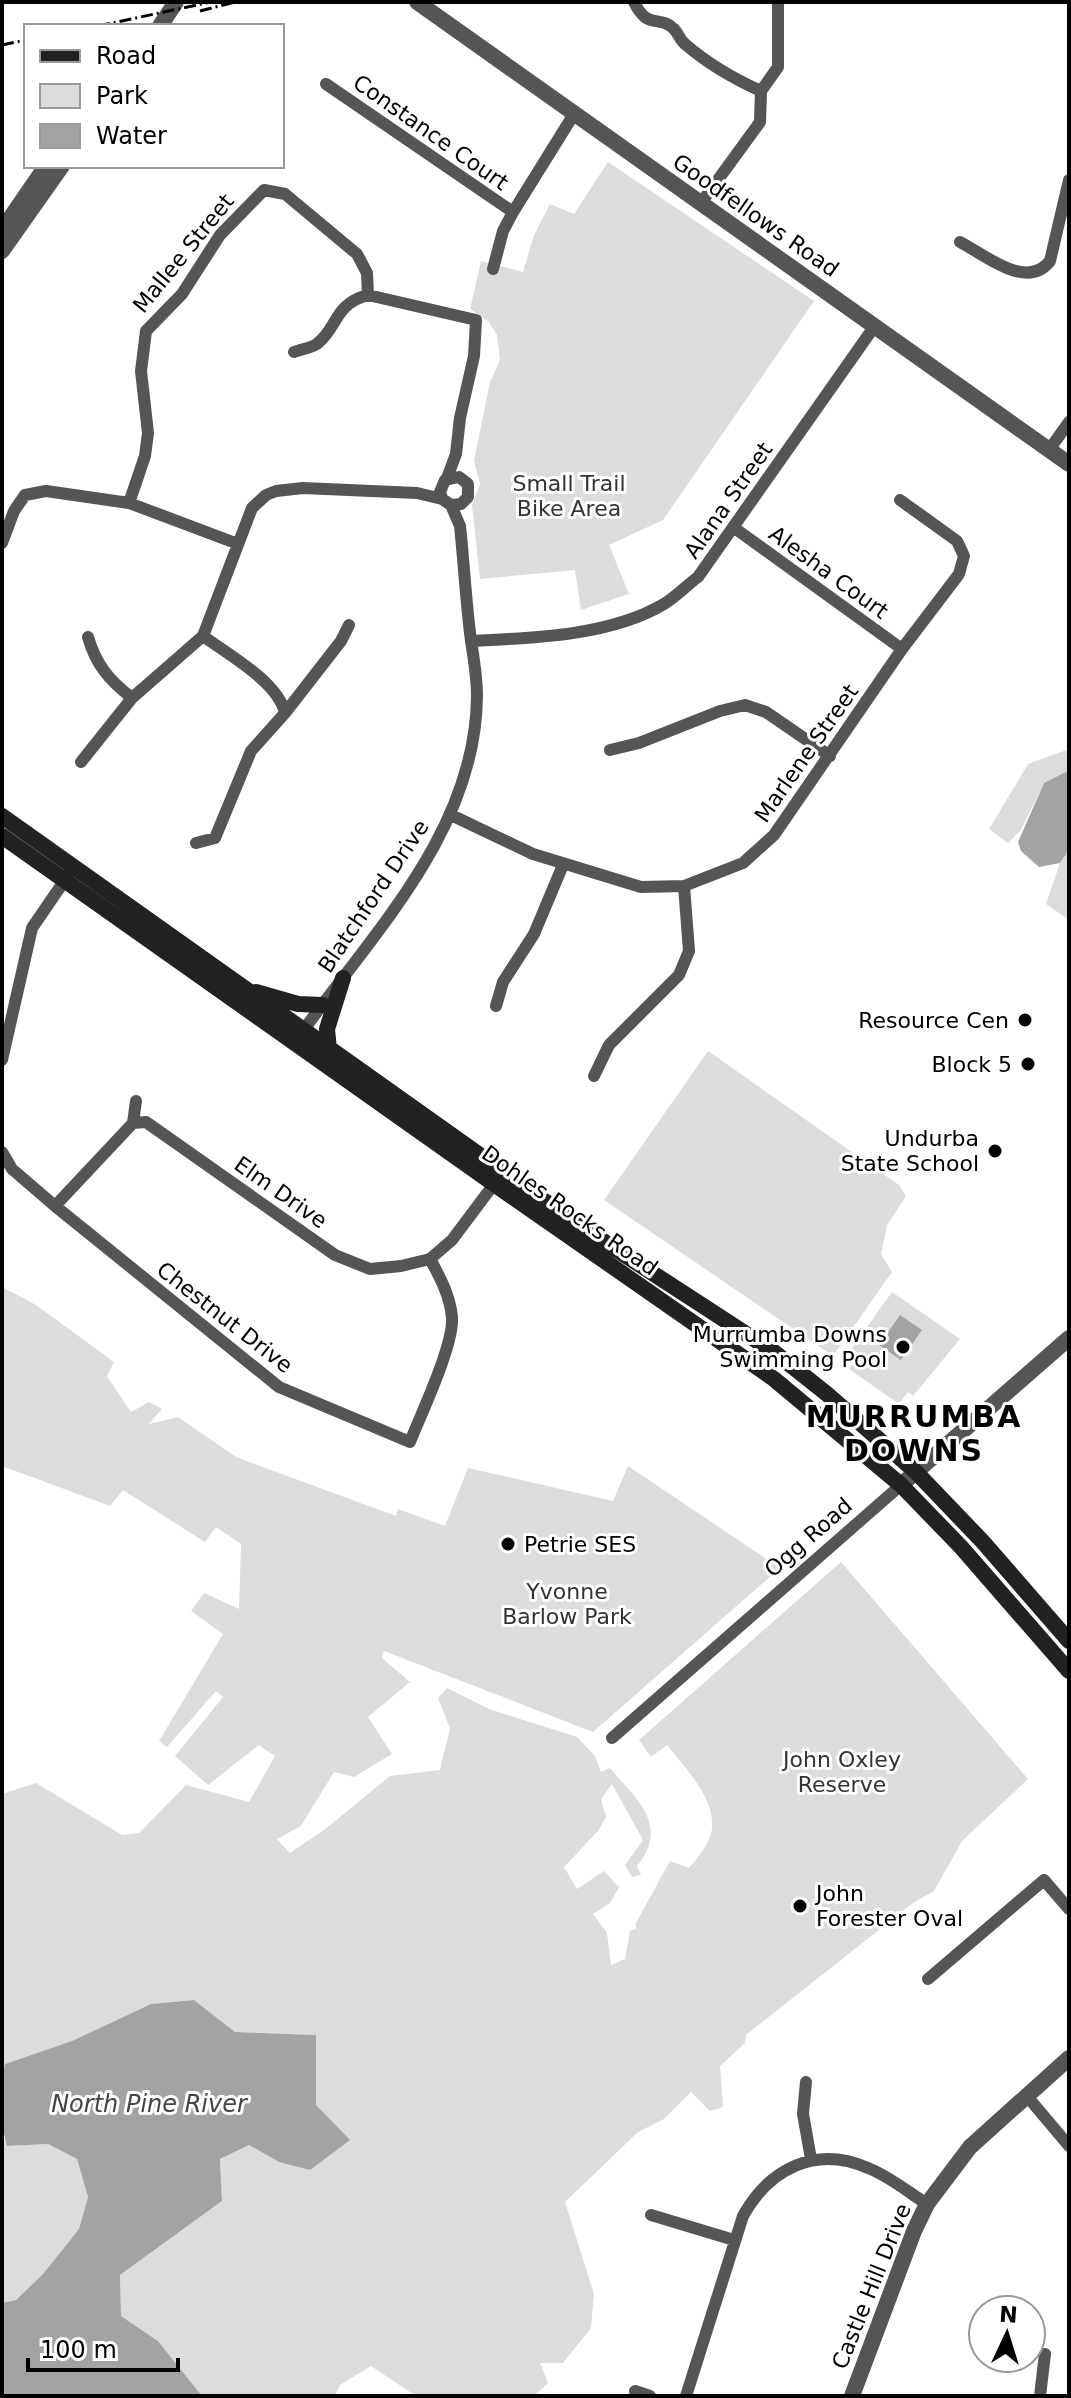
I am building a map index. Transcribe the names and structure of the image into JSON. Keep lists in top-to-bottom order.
{
  "streets": {
    "main road": ["Dohles Rocks Road"],
    "street": [
      "Constance Court",
      "Goodfellows Road",
      "Mallee Street",
      "Alana Street",
      "Alesha Court",
      "Marlene Street",
      "Blatchford Drive",
      "Elm Drive",
      "Chestnut Drive",
      "Ogg Road",
      "Castle Hill Drive"
    ]
  },
  "crossings": [
    ["Goodfellows Road", "Alana Street"],
    ["Alana Street", "Alesha Court"],
    ["Alana Street", "Blatchford Drive"],
    ["Alesha Court", "Marlene Street"],
    ["Marlene Street", "Blatchford Drive"],
    ["Blatchford Drive", "Dohles Rocks Road"],
    ["Elm Drive", "Chestnut Drive"],
    ["Dohles Rocks Road", "Ogg Road"]
  ],
  "districts": ["MURRUMBA DOWNS"],
  "water": ["North Pine River"],
  "parks": ["Small Trail Bike Area", "Yvonne Barlow Park", "John Oxley Reserve"],
  "places": [
    "Resource Cen",
    "Block 5",
    "Undurba State School",
    "Murrumba Downs Swimming Pool",
    "Petrie SES",
    "John Forester Oval"
  ],
  "legend": ["Road", "Park", "Water"],
  "scale_bar": "100 m",
  "north": "top"
}
